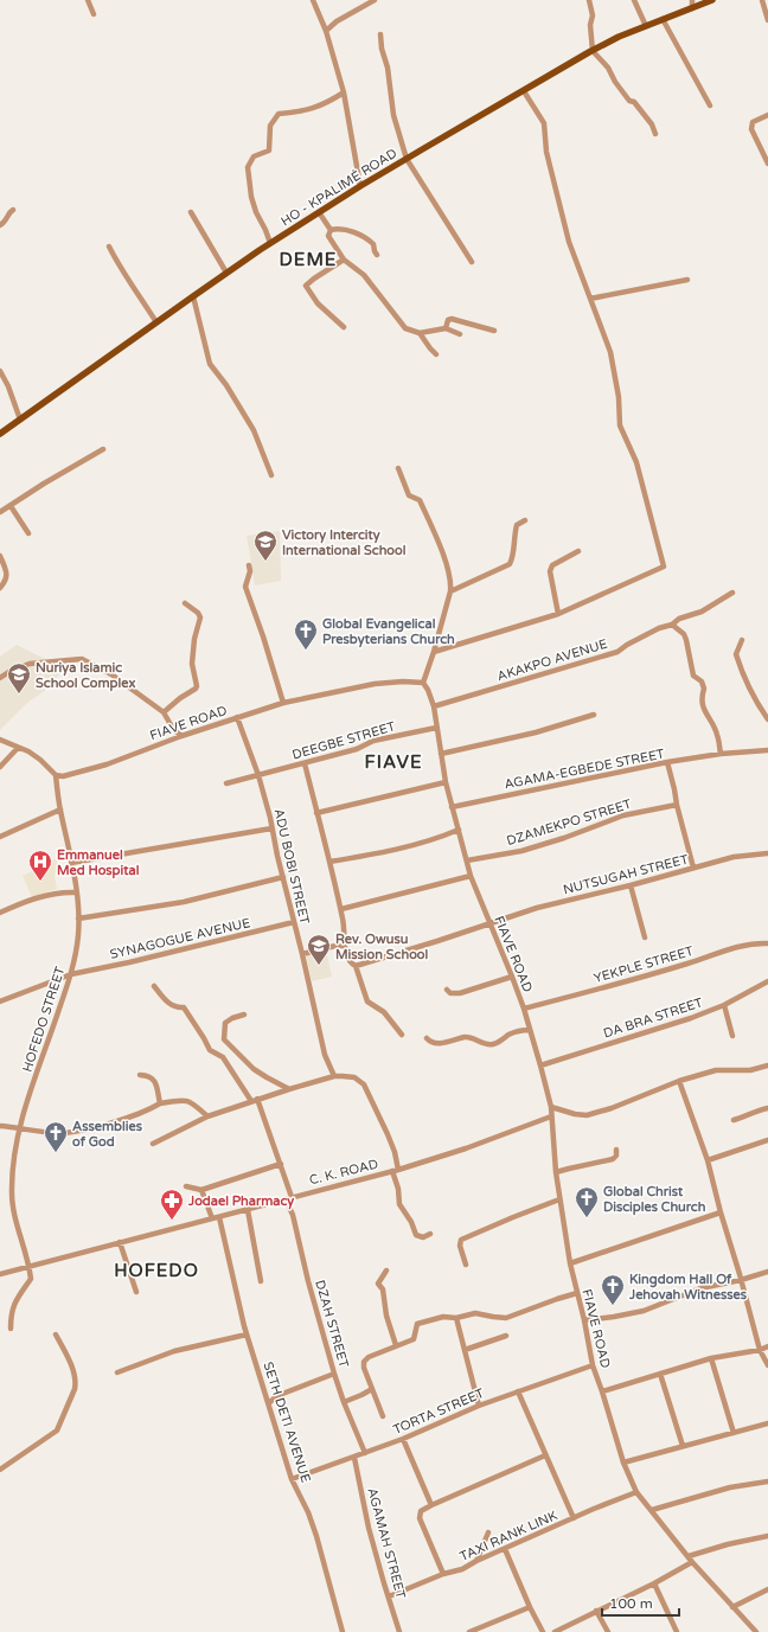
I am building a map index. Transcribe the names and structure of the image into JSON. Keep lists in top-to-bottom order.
{
  "streets": {
    "main road": ["HO - KPALIMÉ ROAD"],
    "street": [
      "AKAKPO AVENUE",
      "FIAVE ROAD",
      "DEEGBE STREET",
      "AGAMA-EGBEDE STREET",
      "DZAMEKPO STREET",
      "ADU BOBI STREET",
      "NUTSUGAH STREET",
      "SYNAGOGUE AVENUE",
      "YEKPLE STREET",
      "DA BRA STREET",
      "HOFEDO STREET",
      "C. K. ROAD",
      "DZAH STREET",
      "TORTA STREET",
      "SETH DETI AVENUE",
      "TAXI RANK LINK",
      "AGAMAH STREET"
    ]
  },
  "crossings": [
    ["AKAKPO AVENUE", "FIAVE ROAD"],
    ["FIAVE ROAD", "DEEGBE STREET"],
    ["FIAVE ROAD", "AGAMA-EGBEDE STREET"],
    ["FIAVE ROAD", "DZAMEKPO STREET"],
    ["FIAVE ROAD", "ADU BOBI STREET"],
    ["FIAVE ROAD", "NUTSUGAH STREET"],
    ["FIAVE ROAD", "YEKPLE STREET"],
    ["FIAVE ROAD", "DA BRA STREET"],
    ["FIAVE ROAD", "HOFEDO STREET"],
    ["FIAVE ROAD", "C. K. ROAD"],
    ["FIAVE ROAD", "TORTA STREET"],
    ["FIAVE ROAD", "TAXI RANK LINK"],
    ["DEEGBE STREET", "ADU BOBI STREET"],
    ["ADU BOBI STREET", "SYNAGOGUE AVENUE"],
    ["SYNAGOGUE AVENUE", "HOFEDO STREET"],
    ["HOFEDO STREET", "C. K. ROAD"],
    ["C. K. ROAD", "DZAH STREET"],
    ["C. K. ROAD", "SETH DETI AVENUE"],
    ["DZAH STREET", "TORTA STREET"],
    ["TORTA STREET", "SETH DETI AVENUE"],
    ["TORTA STREET", "AGAMAH STREET"],
    ["TAXI RANK LINK", "AGAMAH STREET"]
  ],
  "districts": ["DEME", "FIAVE", "HOFEDO"],
  "places": {
    "school or university": ["Victory Intercity International School", "Nuriya Islamic School Complex", "Rev. Owusu Mission School"],
    "church": [
      "Global Evangelical Presbyterians Church",
      "Assemblies of God",
      "Global Christ Disciples Church",
      "Kingdom Hall Of Jehovah Witnesses"
    ],
    "hospital": ["Emmanuel Med Hospital"],
    "pharmacy": ["Jodael Pharmacy"]
  },
  "scale_bar": "100 m"
}
